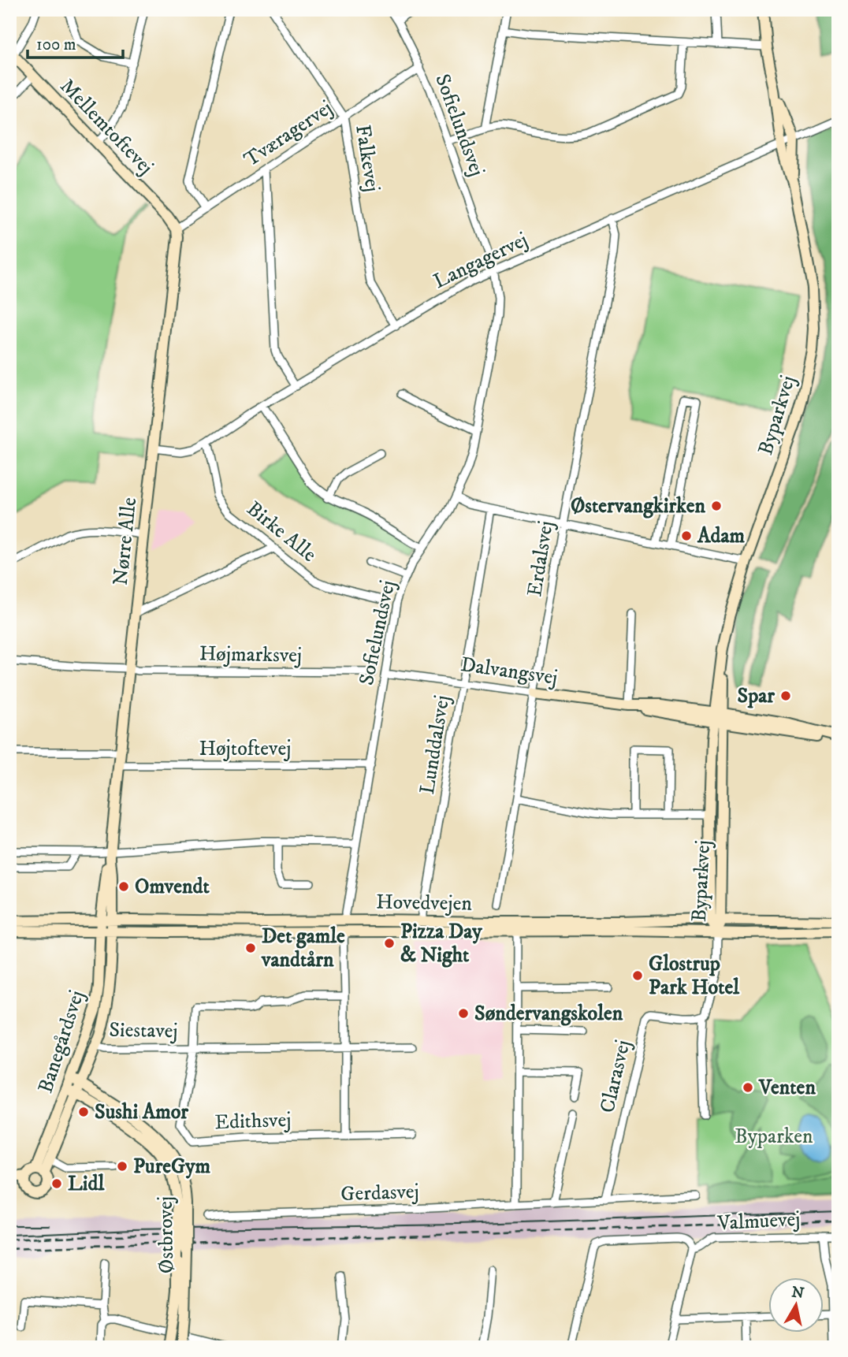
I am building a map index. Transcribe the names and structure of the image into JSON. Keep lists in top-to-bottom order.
{
  "streets": {
    "street": [
      "Sofielundsvej",
      "Mellemtoftevej",
      "Tværagervej",
      "Falkevej",
      "Langagervej",
      "Byparkvej",
      "Birke Alle",
      "Nørre Alle",
      "Erdalsvej",
      "Højmarksvej",
      "Dalvangsvej",
      "Lunddalsvej",
      "Højtoftevej",
      "Hovedvejen",
      "Siestavej",
      "Banegårdsvej",
      "Clarasvej",
      "Edithsvej",
      "Gerdasvej",
      "Valmuevej",
      "Østbrovej"
    ]
  },
  "crossings": [
    ["Sofielundsvej", "Tværagervej"],
    ["Sofielundsvej", "Langagervej"],
    ["Sofielundsvej", "Dalvangsvej"],
    ["Sofielundsvej", "Højtoftevej"],
    ["Sofielundsvej", "Hovedvejen"],
    ["Mellemtoftevej", "Tværagervej"],
    ["Mellemtoftevej", "Nørre Alle"],
    ["Tværagervej", "Falkevej"],
    ["Tværagervej", "Nørre Alle"],
    ["Falkevej", "Langagervej"],
    ["Langagervej", "Byparkvej"],
    ["Langagervej", "Birke Alle"],
    ["Langagervej", "Nørre Alle"],
    ["Langagervej", "Erdalsvej"],
    ["Byparkvej", "Dalvangsvej"],
    ["Byparkvej", "Hovedvejen"],
    ["Nørre Alle", "Højmarksvej"],
    ["Nørre Alle", "Højtoftevej"],
    ["Nørre Alle", "Hovedvejen"],
    ["Nørre Alle", "Banegårdsvej"],
    ["Erdalsvej", "Dalvangsvej"],
    ["Dalvangsvej", "Lunddalsvej"],
    ["Lunddalsvej", "Hovedvejen"],
    ["Hovedvejen", "Banegårdsvej"],
    ["Siestavej", "Banegårdsvej"],
    ["Siestavej", "Edithsvej"],
    ["Banegårdsvej", "Østbrovej"],
    ["Clarasvej", "Gerdasvej"]
  ],
  "parks": ["Byparken"],
  "places": [
    "Østervangkirken",
    "Adam",
    "Spar",
    "Omvendt",
    "Pizza Day & Night",
    "Det gamle vandtårn",
    "Glostrup Park Hotel",
    "Søndervangskolen",
    "Venten",
    "Sushi Amor",
    "PureGym",
    "Lidl"
  ],
  "scale_bar": "100 m",
  "north": "top"
}
